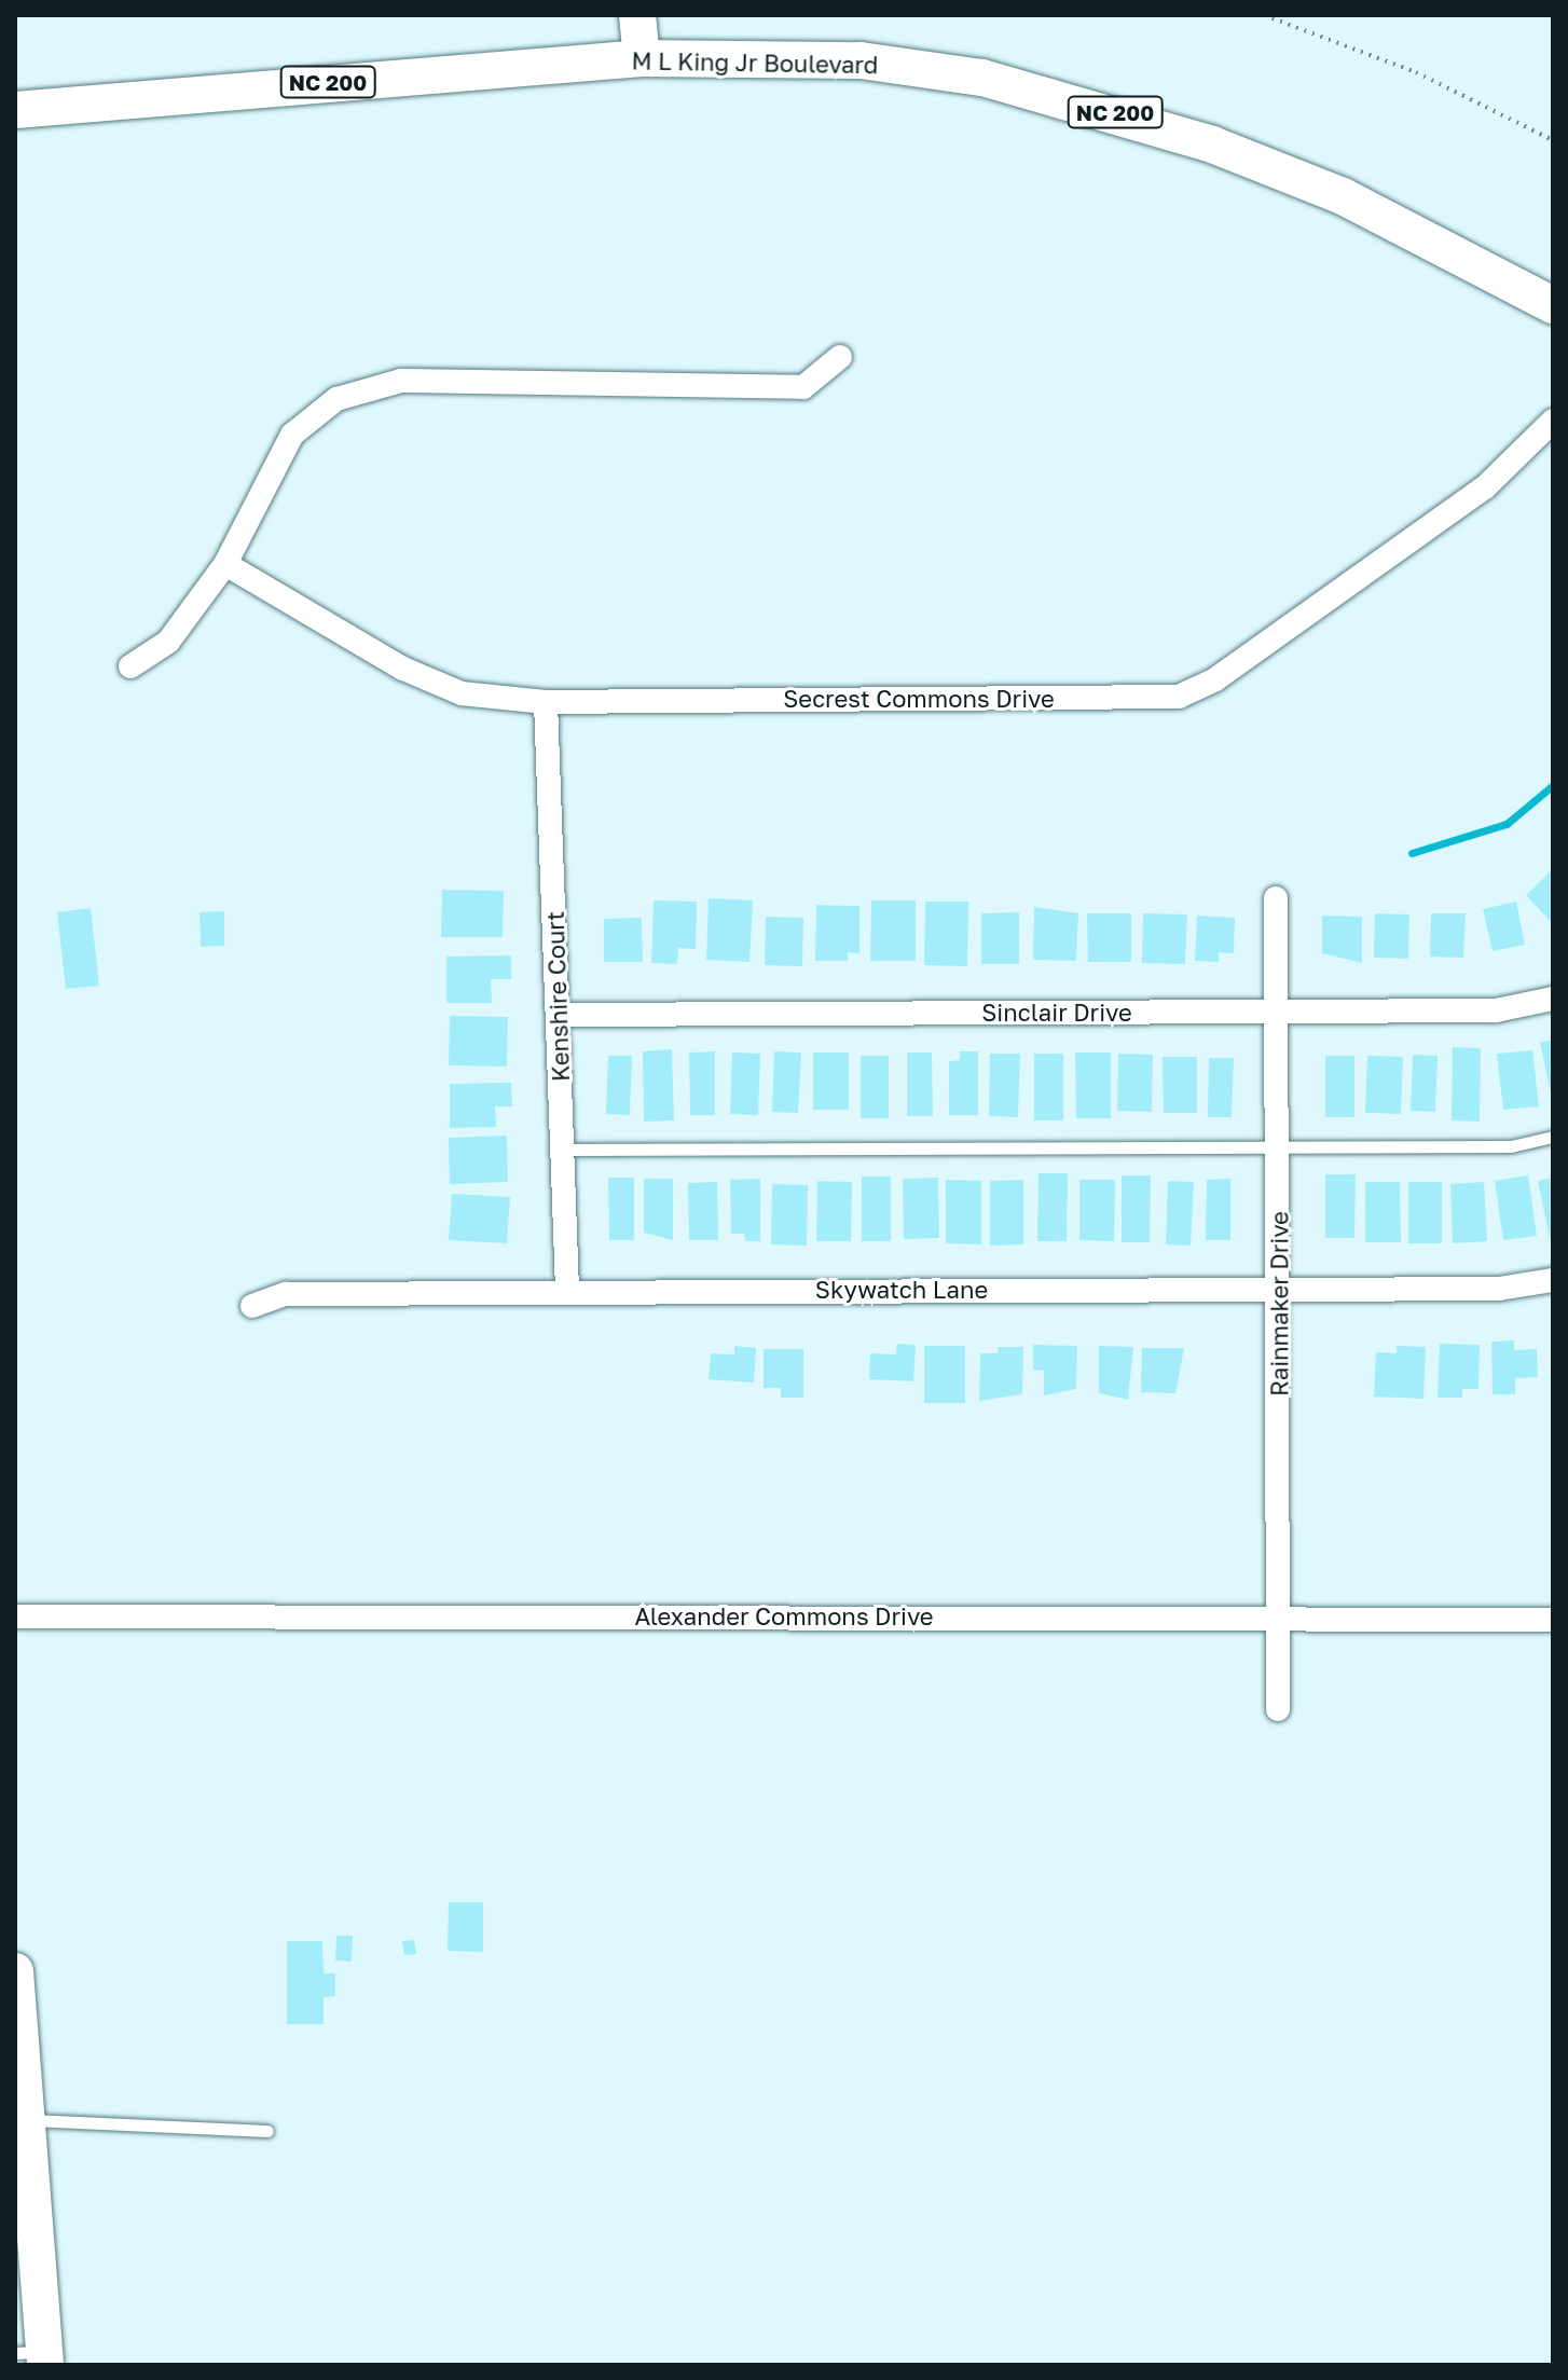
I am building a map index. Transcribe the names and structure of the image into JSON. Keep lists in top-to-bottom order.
{
  "streets": {
    "main road": ["M L King Jr Boulevard", "NC 200"],
    "street": [
      "Secrest Commons Drive",
      "Kenshire Court",
      "Sinclair Drive",
      "Skywatch Lane",
      "Rainmaker Drive",
      "Alexander Commons Drive"
    ]
  },
  "crossings": [
    ["Secrest Commons Drive", "Kenshire Court"],
    ["Kenshire Court", "Sinclair Drive"],
    ["Kenshire Court", "Skywatch Lane"],
    ["Sinclair Drive", "Rainmaker Drive"],
    ["Skywatch Lane", "Rainmaker Drive"],
    ["Rainmaker Drive", "Alexander Commons Drive"]
  ]
}
